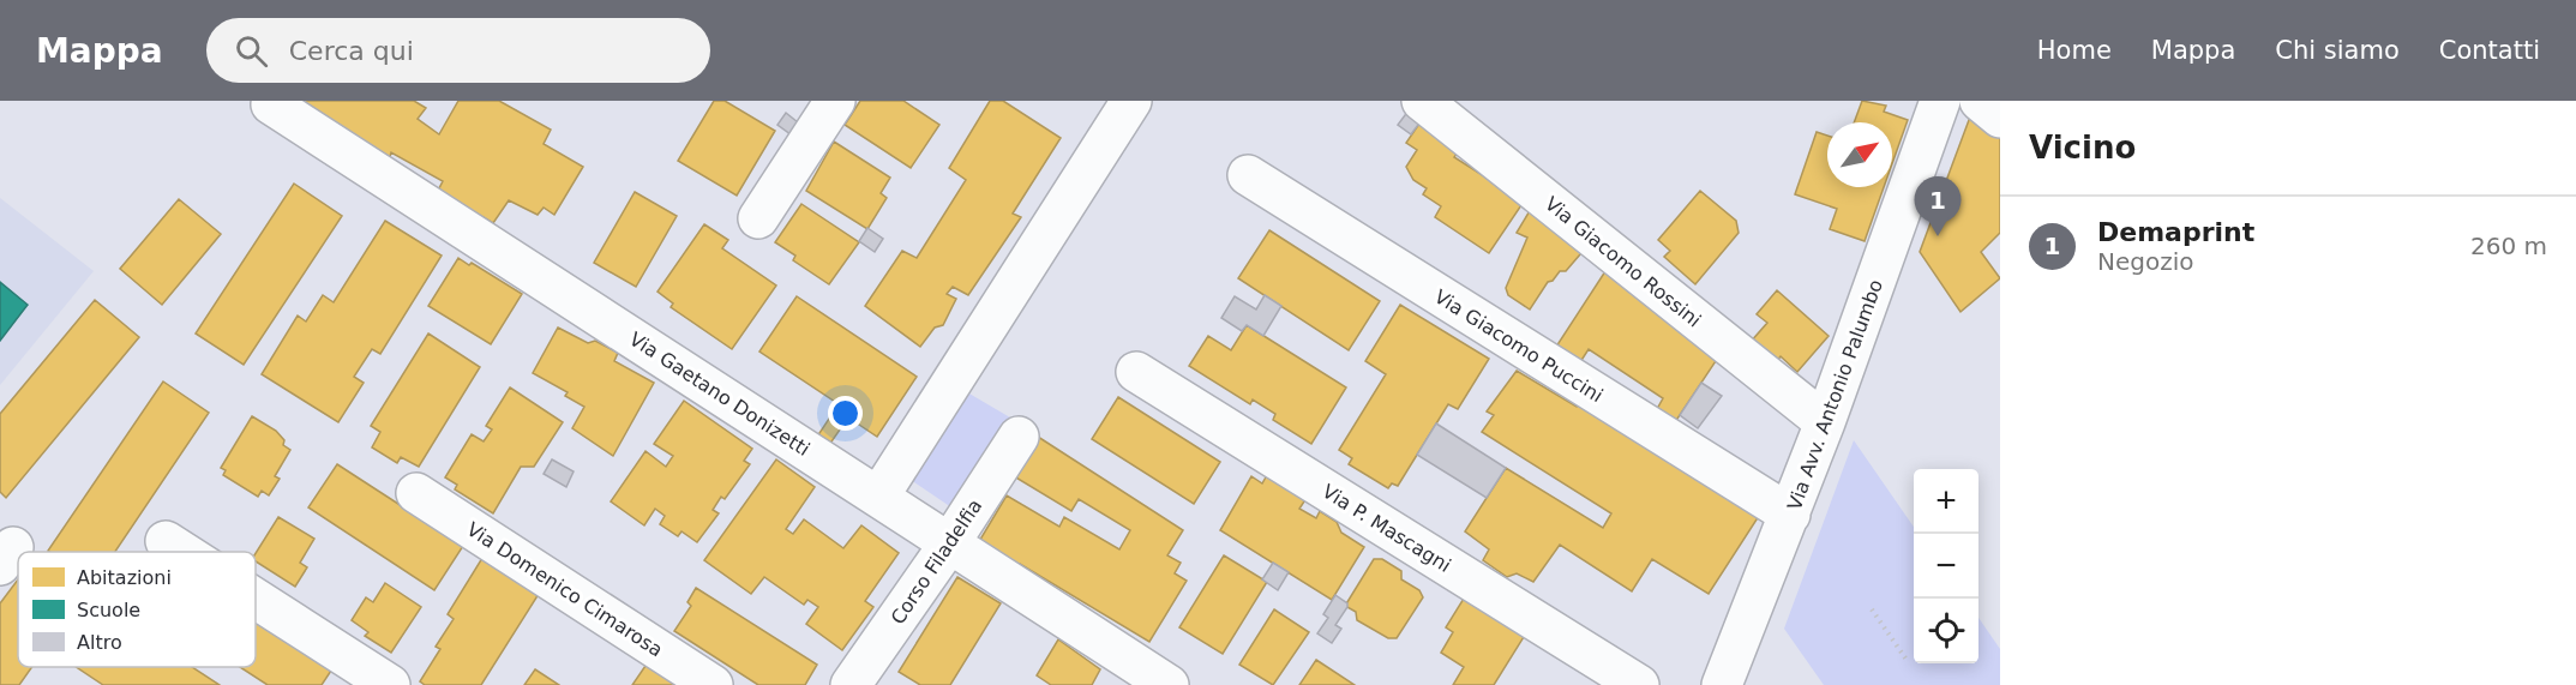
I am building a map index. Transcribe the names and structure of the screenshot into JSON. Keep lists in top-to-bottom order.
{
  "streets": {
    "street": [
      "Via Giacomo Rossini",
      "Via Giacomo Puccini",
      "Via Gaetano Donizetti",
      "Via Avv. Antonio Palumbo",
      "Via P. Mascagni",
      "Corso Filadelfia",
      "Via Domenico Cimarosa"
    ]
  },
  "crossings": [
    ["Via Giacomo Rossini", "Via Avv. Antonio Palumbo"],
    ["Via Giacomo Puccini", "Via Avv. Antonio Palumbo"],
    ["Via Gaetano Donizetti", "Corso Filadelfia"]
  ],
  "legend": ["Abitazioni", "Scuole", "Altro"],
  "north": "top right",
  "page": {
    "header": "Mappa",
    "search": "Cerca qui",
    "nav": [
      "Home",
      "Mappa",
      "Chi siamo",
      "Contatti"
    ],
    "heading": "Vicino",
    "pins": "1",
    "list": [
      {
        "mark": "1",
        "name": "Demaprint",
        "note": "Negozio",
        "value": "260 m"
      }
    ],
    "map_buttons": ["+", "−"]
  }
}
